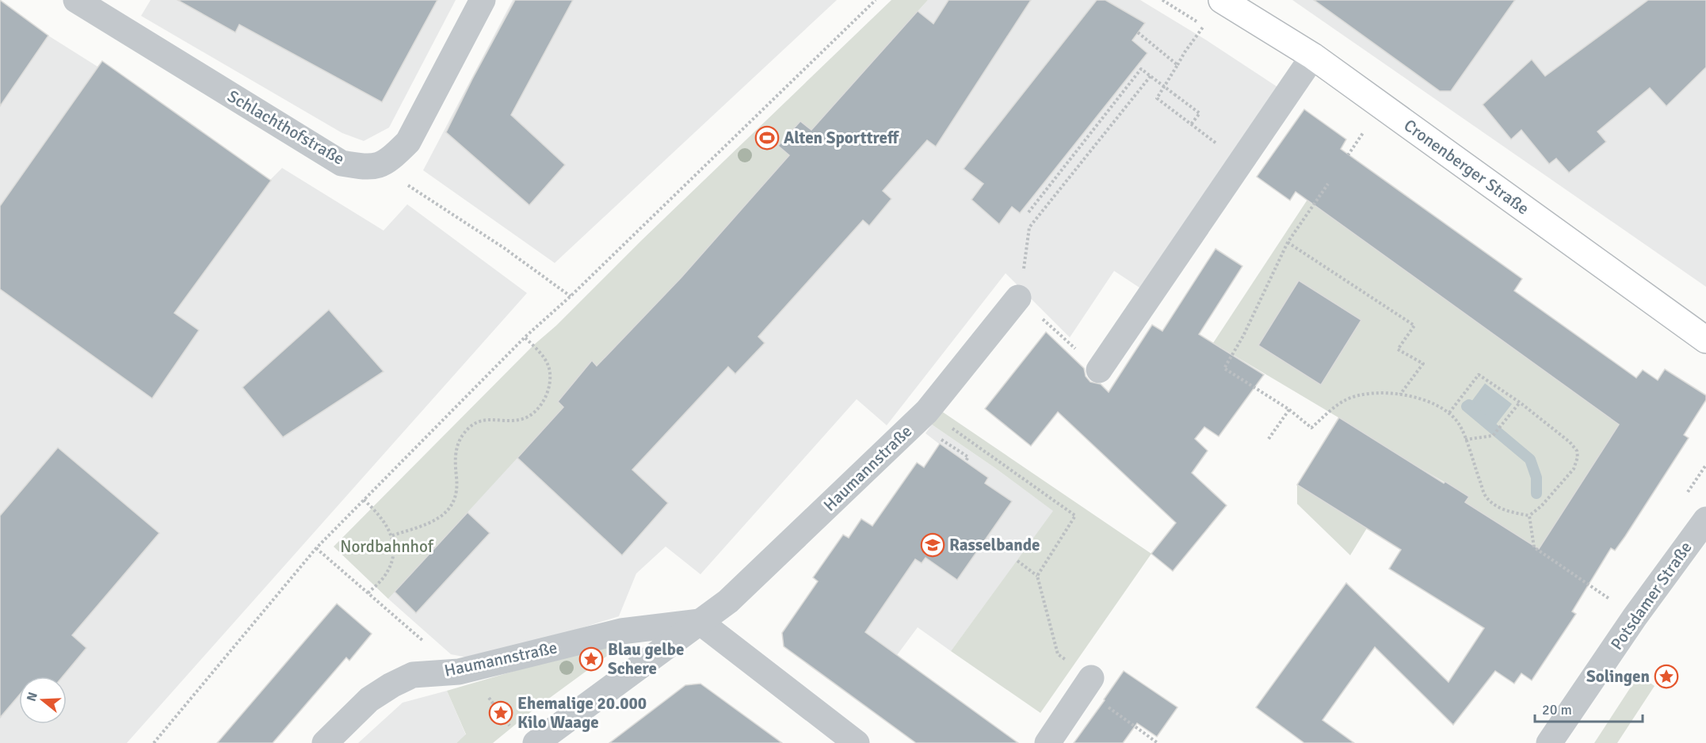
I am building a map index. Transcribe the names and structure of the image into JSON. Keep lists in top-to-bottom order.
{
  "streets": {
    "main road": ["Cronenberger Straße"],
    "street": ["Schlachthofstraße", "Haumannstraße", "Potsdamer Straße"]
  },
  "parks": ["Nordbahnhof"],
  "places": {
    "sports": ["Alten Sporttreff"],
    "school or university": ["Rasselbande"],
    "place": ["Blau gelbe Schere", "Solingen", "Ehemalige 20.000 Kilo Waage"]
  },
  "scale_bar": "20 m",
  "north": "left"
}
